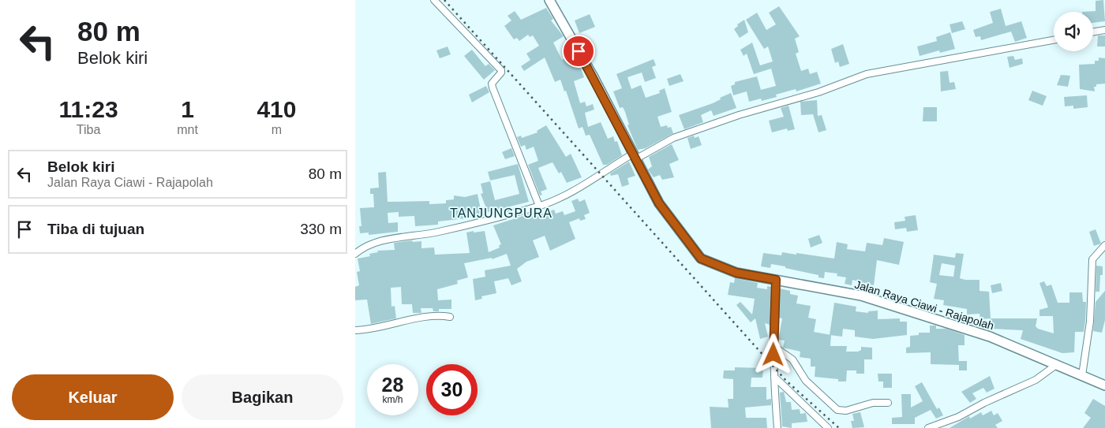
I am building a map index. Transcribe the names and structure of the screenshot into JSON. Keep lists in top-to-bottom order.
{
  "streets": {
    "highway": ["Jalan Raya Ciawi - Rajapolah"]
  },
  "districts": ["TANJUNGPURA"],
  "page": {
    "turn": ["80 m", "Belok kiri"],
    "eta": [
      "11:23",
      "Tiba",
      "1",
      "mnt",
      "410",
      "m"
    ],
    "list": [
      {
        "name": "Belok kiri",
        "note": "Jalan Raya Ciawi - Rajapolah",
        "value": "80 m"
      },
      {
        "name": "Tiba di tujuan",
        "value": "330 m"
      }
    ],
    "speed": "28 km/h",
    "limit": "30",
    "buttons": ["Keluar", "Bagikan"]
  }
}
